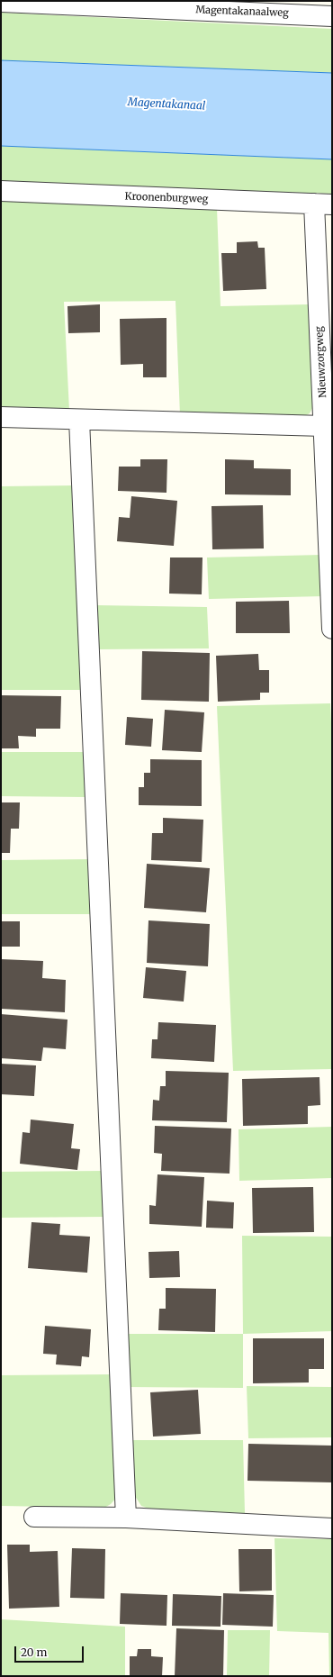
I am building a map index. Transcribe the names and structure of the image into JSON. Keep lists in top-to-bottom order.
{
  "streets": {
    "street": ["Magentakanaalweg", "Kroonenburgweg", "Nieuwzorgweg"]
  },
  "crossings": [
    ["Kroonenburgweg", "Nieuwzorgweg"]
  ],
  "water": ["Magentakanaal"],
  "scale_bar": "20 m"
}
